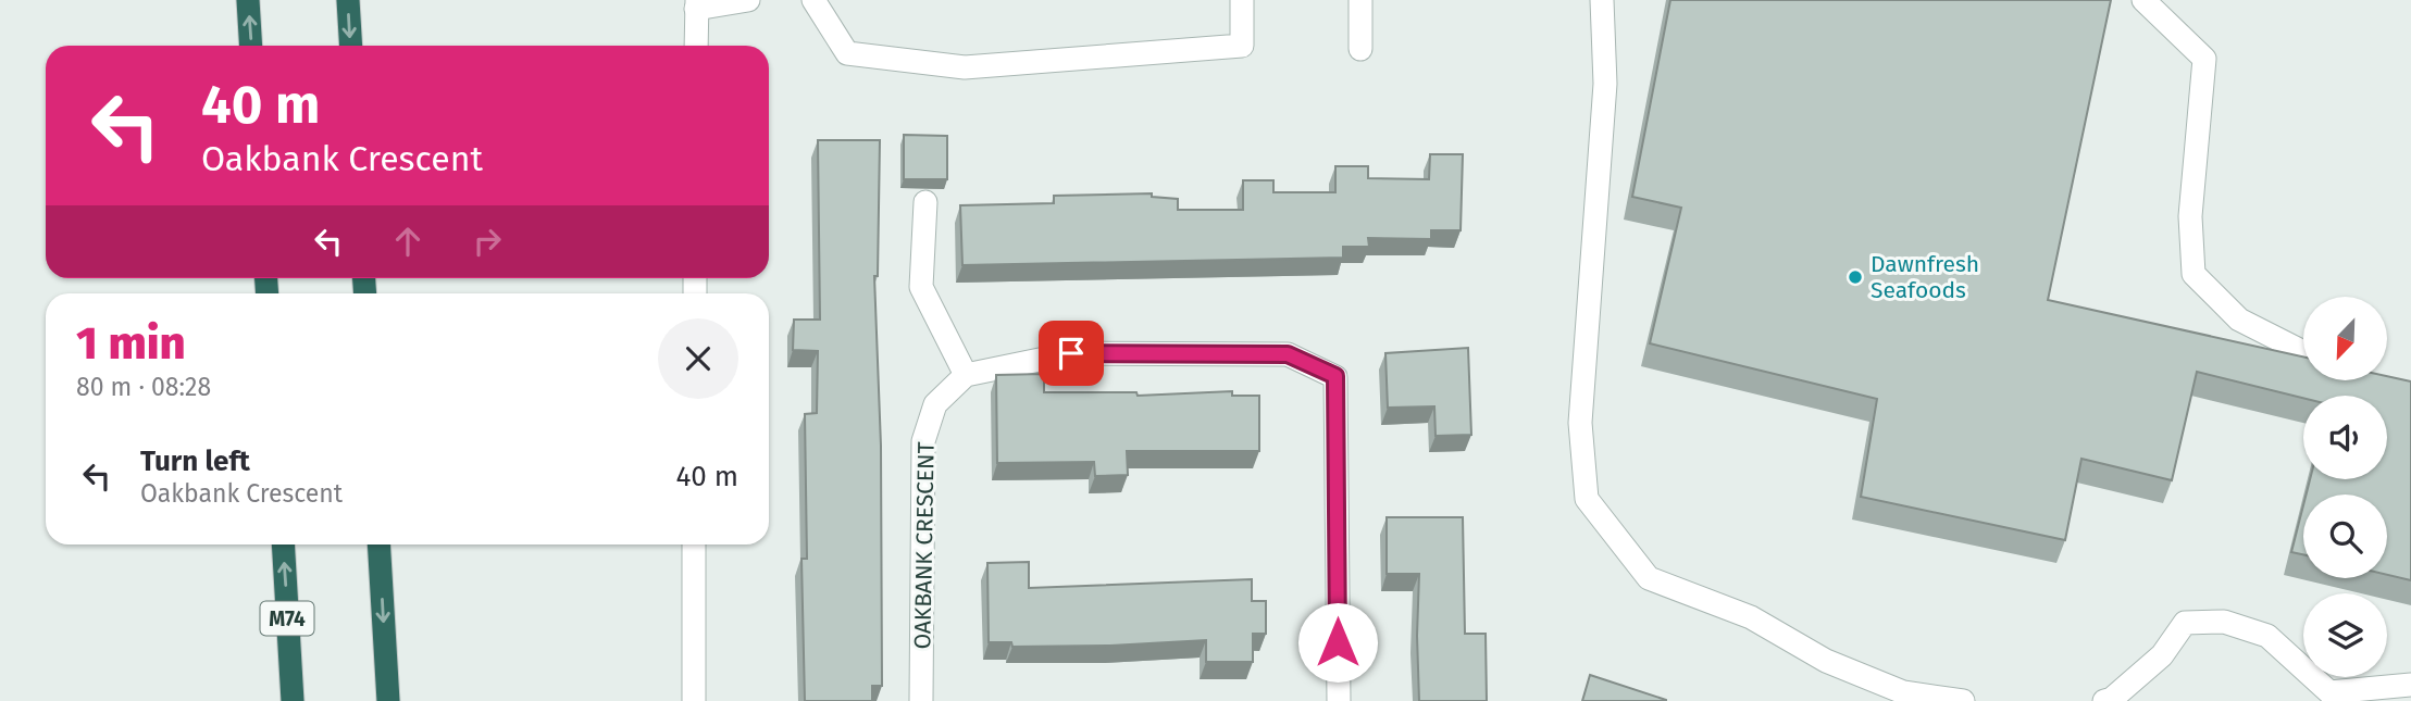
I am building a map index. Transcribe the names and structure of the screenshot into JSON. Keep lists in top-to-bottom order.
{
  "streets": {
    "highway": ["M74"],
    "street": ["OAKBANK CRESCENT"]
  },
  "places": ["Dawnfresh Seafoods"],
  "north": "bottom left",
  "page": {
    "turn": ["40 m", "Oakbank Crescent"],
    "heading": ["1 min", "80 m · 08:28"],
    "list": [
      {
        "name": "Turn left",
        "note": "Oakbank Crescent",
        "value": "40 m"
      }
    ]
  }
}
